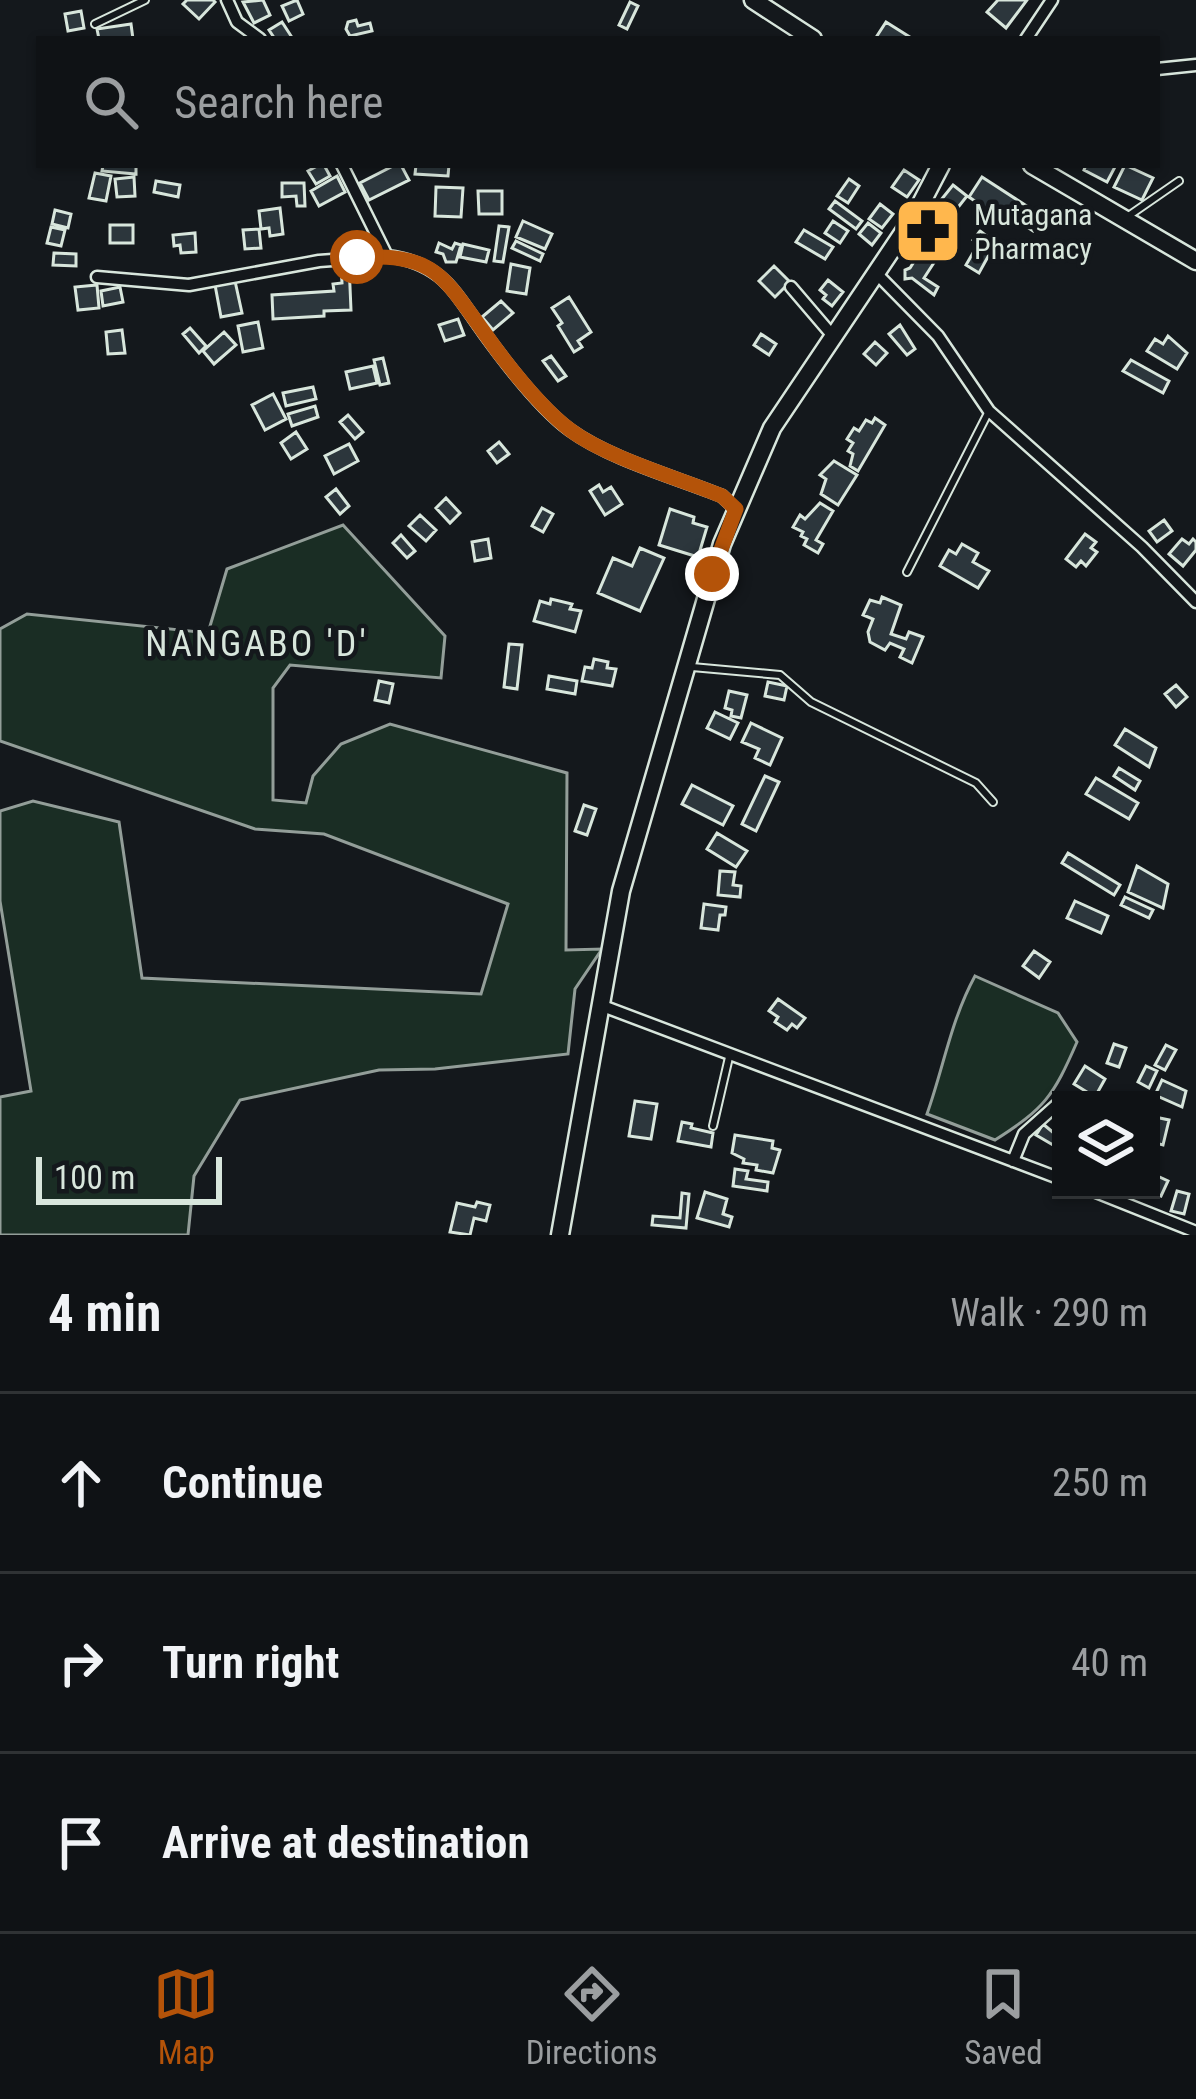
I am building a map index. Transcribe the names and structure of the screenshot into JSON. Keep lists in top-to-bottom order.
{
  "districts": ["NANGABO 'D'"],
  "places": {
    "pharmacy": ["Mutagana Pharmacy"]
  },
  "scale_bar": "100 m",
  "page": {
    "search": "Search here",
    "scale": "100 m",
    "heading": ["4 min", "Walk · 290 m"],
    "list": [
      ["Continue", "250 m"],
      ["Turn right", "40 m"],
      "Arrive at destination"
    ],
    "nav": ["Map", "Directions", "Saved"]
  }
}
